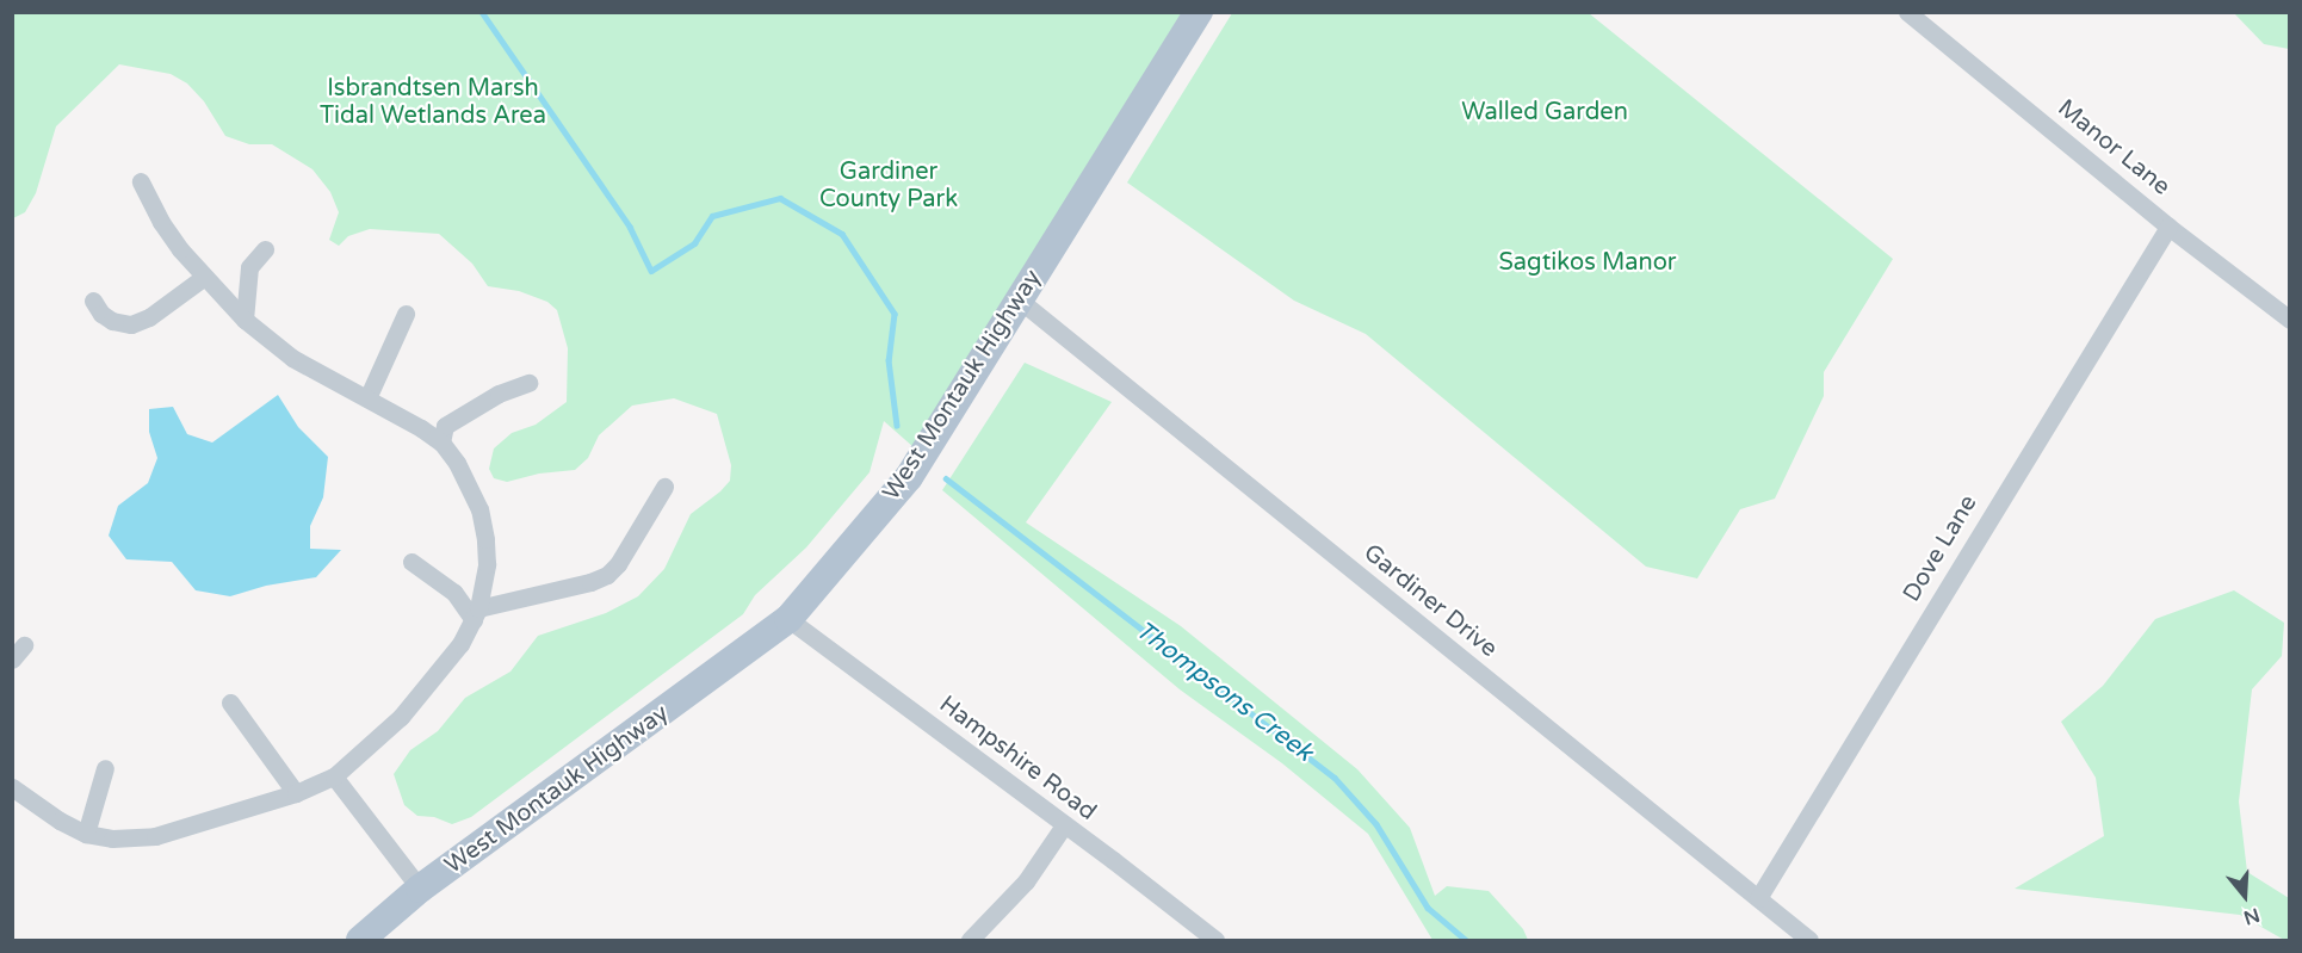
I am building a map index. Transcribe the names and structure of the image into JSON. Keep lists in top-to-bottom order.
{
  "streets": {
    "main road": ["West Montauk Highway"],
    "street": [
      "Manor Lane",
      "Dove Lane",
      "Gardiner Drive",
      "Hampshire Road"
    ]
  },
  "crossings": [
    ["Manor Lane", "Dove Lane"],
    ["West Montauk Highway", "Gardiner Drive"],
    ["West Montauk Highway", "Hampshire Road"],
    ["Dove Lane", "Gardiner Drive"]
  ],
  "water": ["Thompsons Creek"],
  "parks": [
    "Isbrandtsen Marsh Tidal Wetlands Area",
    "Walled Garden",
    "Gardiner County Park",
    "Sagtikos Manor"
  ],
  "north": "bottom"
}
